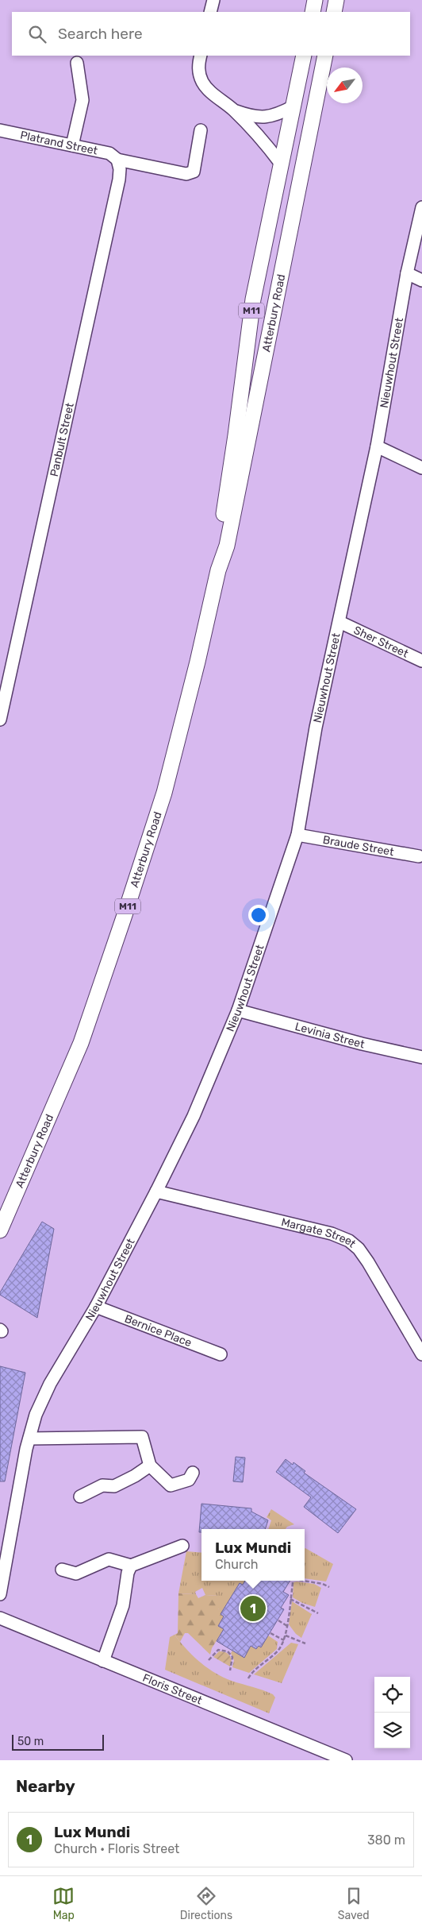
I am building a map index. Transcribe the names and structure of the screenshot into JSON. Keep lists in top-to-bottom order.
{
  "streets": {
    "main road": ["M11", "Atterbury Road"],
    "street": [
      "Platrand Street",
      "Nieuwhout Street",
      "Panbult Street",
      "Sher Street",
      "Braude Street",
      "Levinia Street",
      "Margate Street",
      "Bernice Place",
      "Floris Street"
    ]
  },
  "crossings": [
    ["Platrand Street", "Panbult Street"],
    ["Nieuwhout Street", "Sher Street"],
    ["Nieuwhout Street", "Braude Street"],
    ["Nieuwhout Street", "Levinia Street"],
    ["Nieuwhout Street", "Margate Street"],
    ["Nieuwhout Street", "Bernice Place"]
  ],
  "scale_bar": "50 m",
  "north": "bottom left",
  "page": {
    "search": "Search here",
    "popup": ["Lux Mundi", "Church"],
    "pins": "1",
    "scale": "50 m",
    "heading": "Nearby",
    "list": [
      {
        "mark": "1",
        "name": "Lux Mundi",
        "note": "Church · Floris Street",
        "value": "380 m"
      }
    ],
    "nav": ["Map", "Directions", "Saved"]
  }
}
